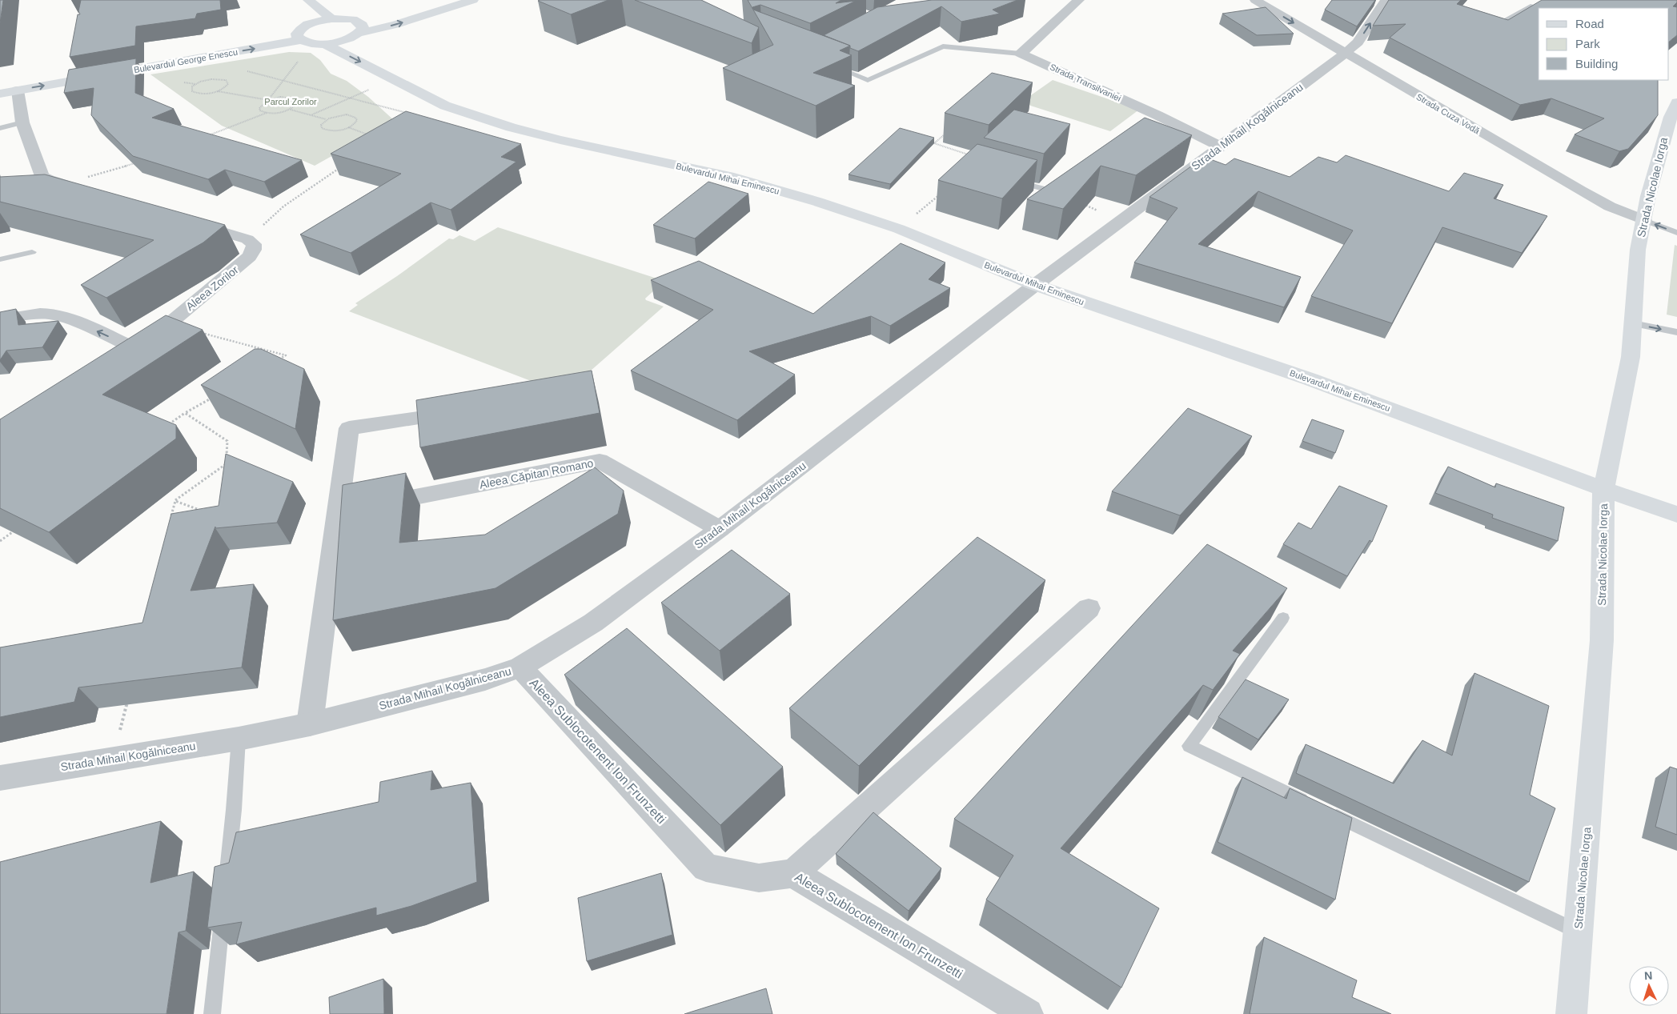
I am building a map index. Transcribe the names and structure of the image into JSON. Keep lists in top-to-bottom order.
{
  "streets": {
    "main road": ["Bulevardul George Enescu", "Bulevardul Mihai Eminescu", "Strada Nicolae Iorga"],
    "street": [
      "Strada Transilvaniei",
      "Strada Cuza Vodă",
      "Strada Mihail Kogălniceanu",
      "Aleea Zorilor",
      "Aleea Căpitan Romano",
      "Aleea Sublocotenent Ion Frunzetti"
    ]
  },
  "crossings": [
    ["Strada Transilvaniei", "Strada Mihail Kogălniceanu"],
    ["Strada Cuza Vodă", "Strada Mihail Kogălniceanu"],
    ["Strada Cuza Vodă", "Strada Nicolae Iorga"],
    ["Strada Mihail Kogălniceanu", "Bulevardul Mihai Eminescu"],
    ["Strada Mihail Kogălniceanu", "Aleea Căpitan Romano"],
    ["Strada Mihail Kogălniceanu", "Aleea Sublocotenent Ion Frunzetti"],
    ["Bulevardul Mihai Eminescu", "Strada Nicolae Iorga"]
  ],
  "parks": ["Parcul Zorilor"],
  "legend": ["Road", "Park", "Building"],
  "north": "top"
}
